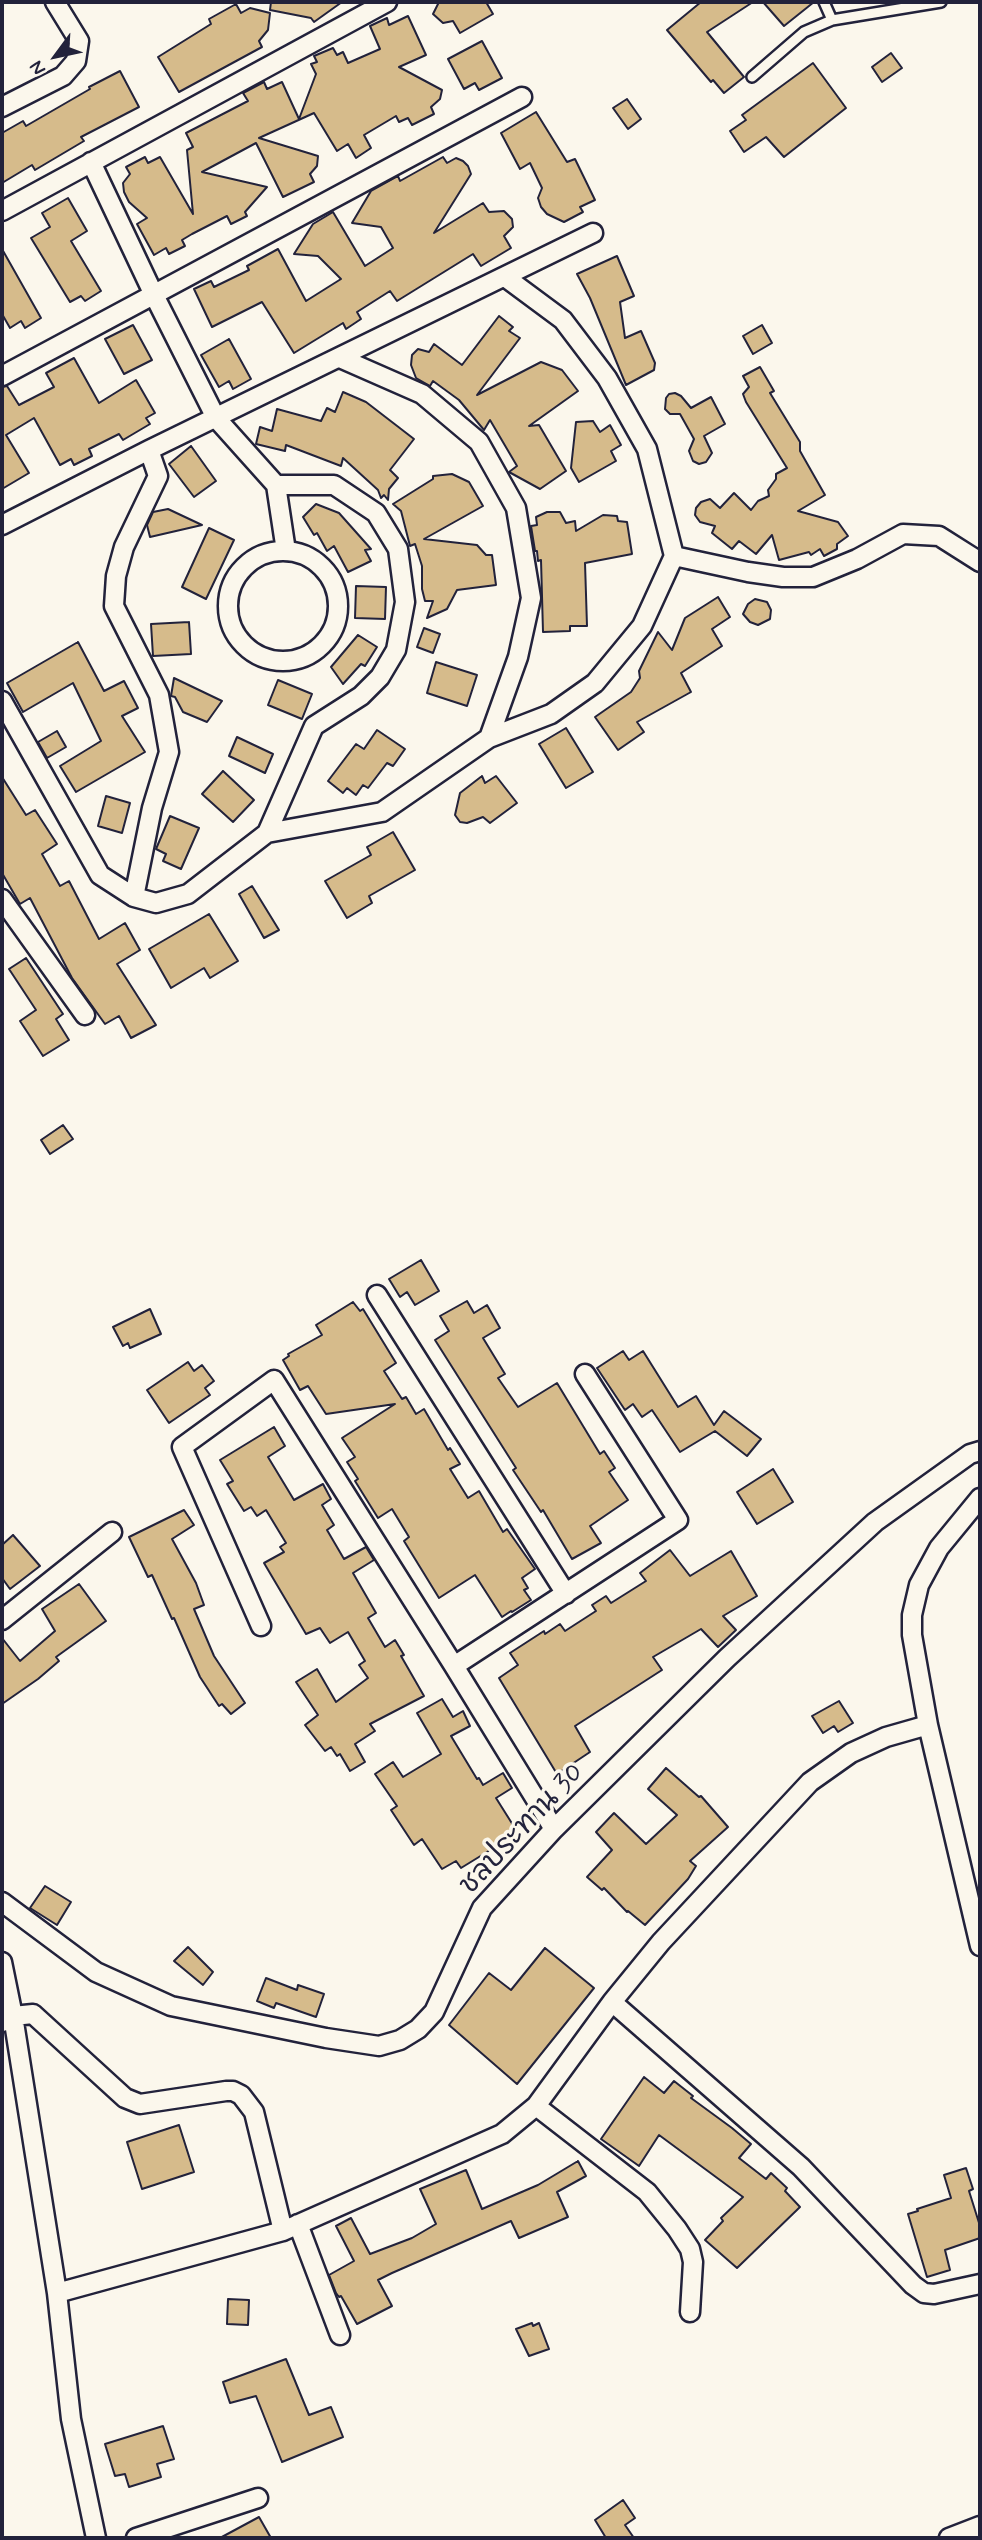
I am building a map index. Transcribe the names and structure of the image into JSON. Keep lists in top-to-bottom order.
{
  "streets": {
    "street": ["ชลประทาน 30"]
  },
  "north": "bottom left"
}
